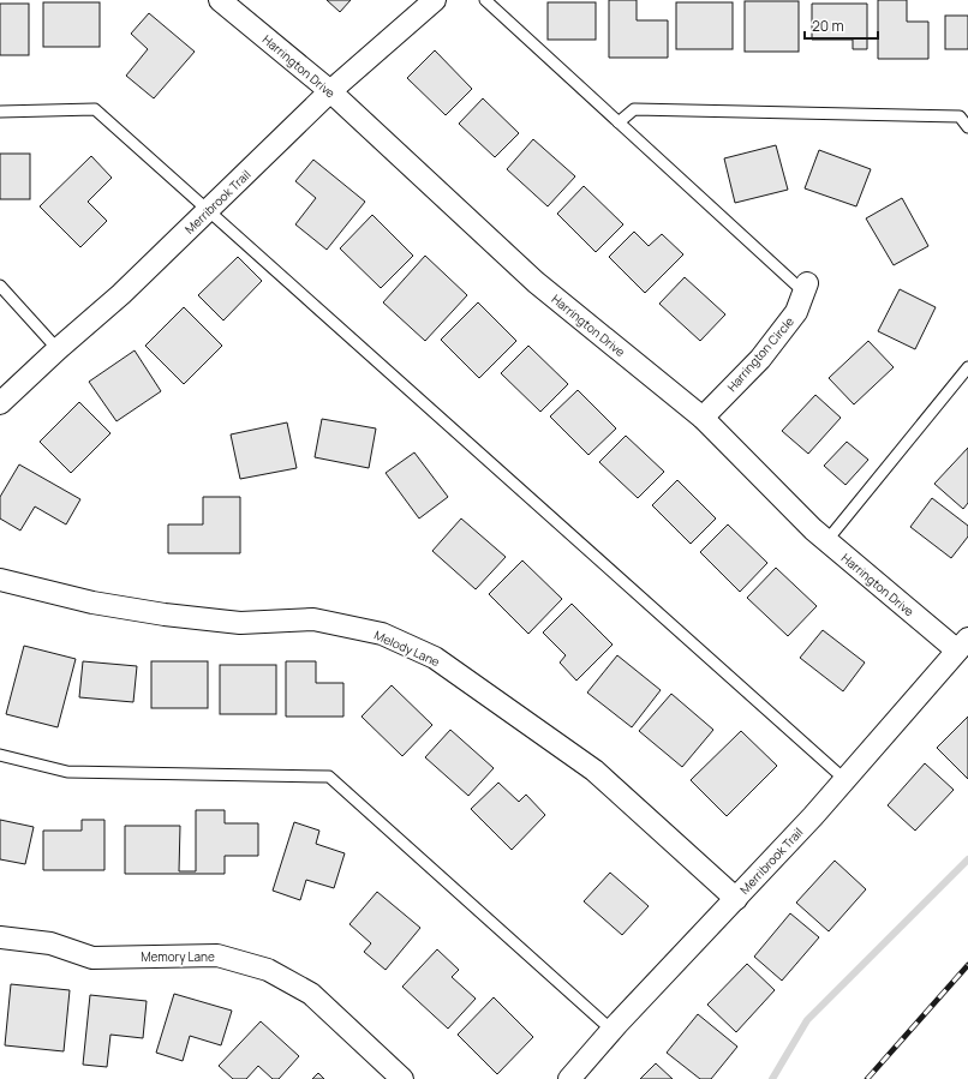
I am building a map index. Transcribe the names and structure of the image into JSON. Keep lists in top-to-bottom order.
{
  "streets": {
    "street": [
      "Harrington Drive",
      "Merribrook Trail",
      "Harrington Circle",
      "Melody Lane",
      "Memory Lane"
    ]
  },
  "crossings": [
    ["Harrington Drive", "Merribrook Trail"],
    ["Harrington Drive", "Harrington Circle"],
    ["Merribrook Trail", "Melody Lane"]
  ],
  "scale_bar": "20 m"
}
